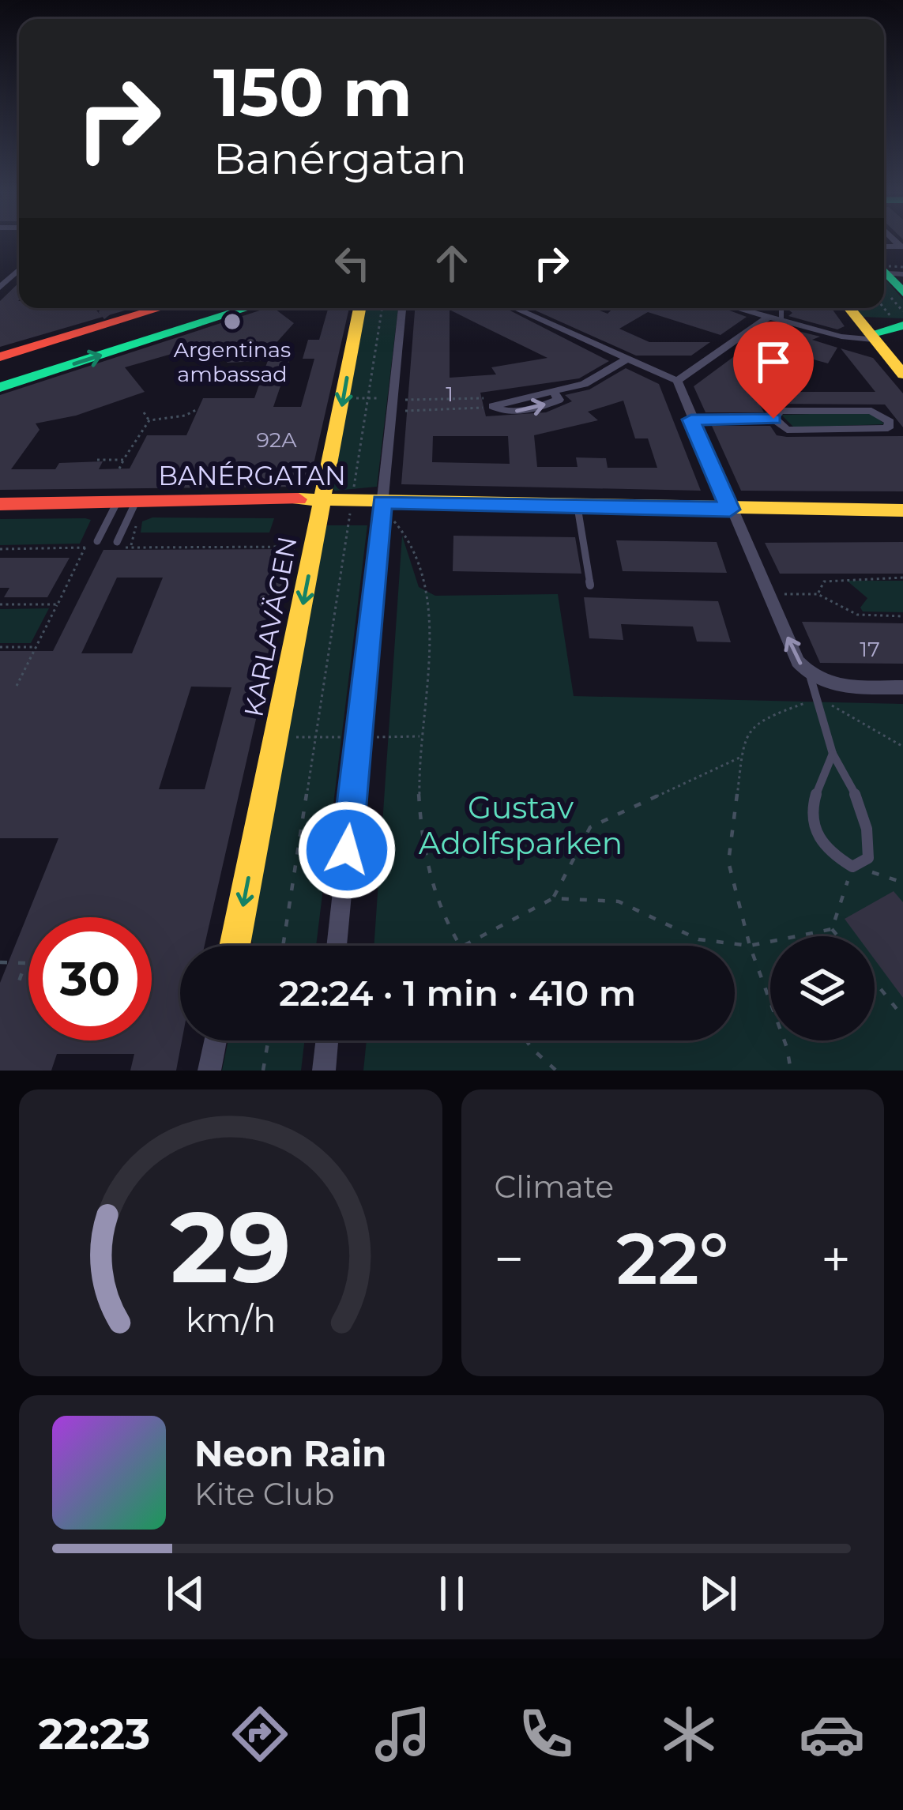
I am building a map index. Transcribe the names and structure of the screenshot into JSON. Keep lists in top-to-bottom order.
{
  "streets": {
    "street": ["BANÉRGATAN", "KARLAVÄGEN"]
  },
  "crossings": [
    ["BANÉRGATAN", "KARLAVÄGEN"]
  ],
  "parks": ["Gustav Adolfsparken"],
  "places": ["Argentinas ambassad"],
  "house_numbers": ["1", "92A", "17"],
  "page": {
    "turn": ["150 m", "Banérgatan"],
    "limit": "30",
    "trip": "22:24 · 1 min · 410 m",
    "tile": "Climate",
    "heat": ["−", "22°", "+"],
    "song": ["Neon Rain", "Kite Club"],
    "tabs": "22:23",
    "gauge": ["29", "km/h"]
  }
}
